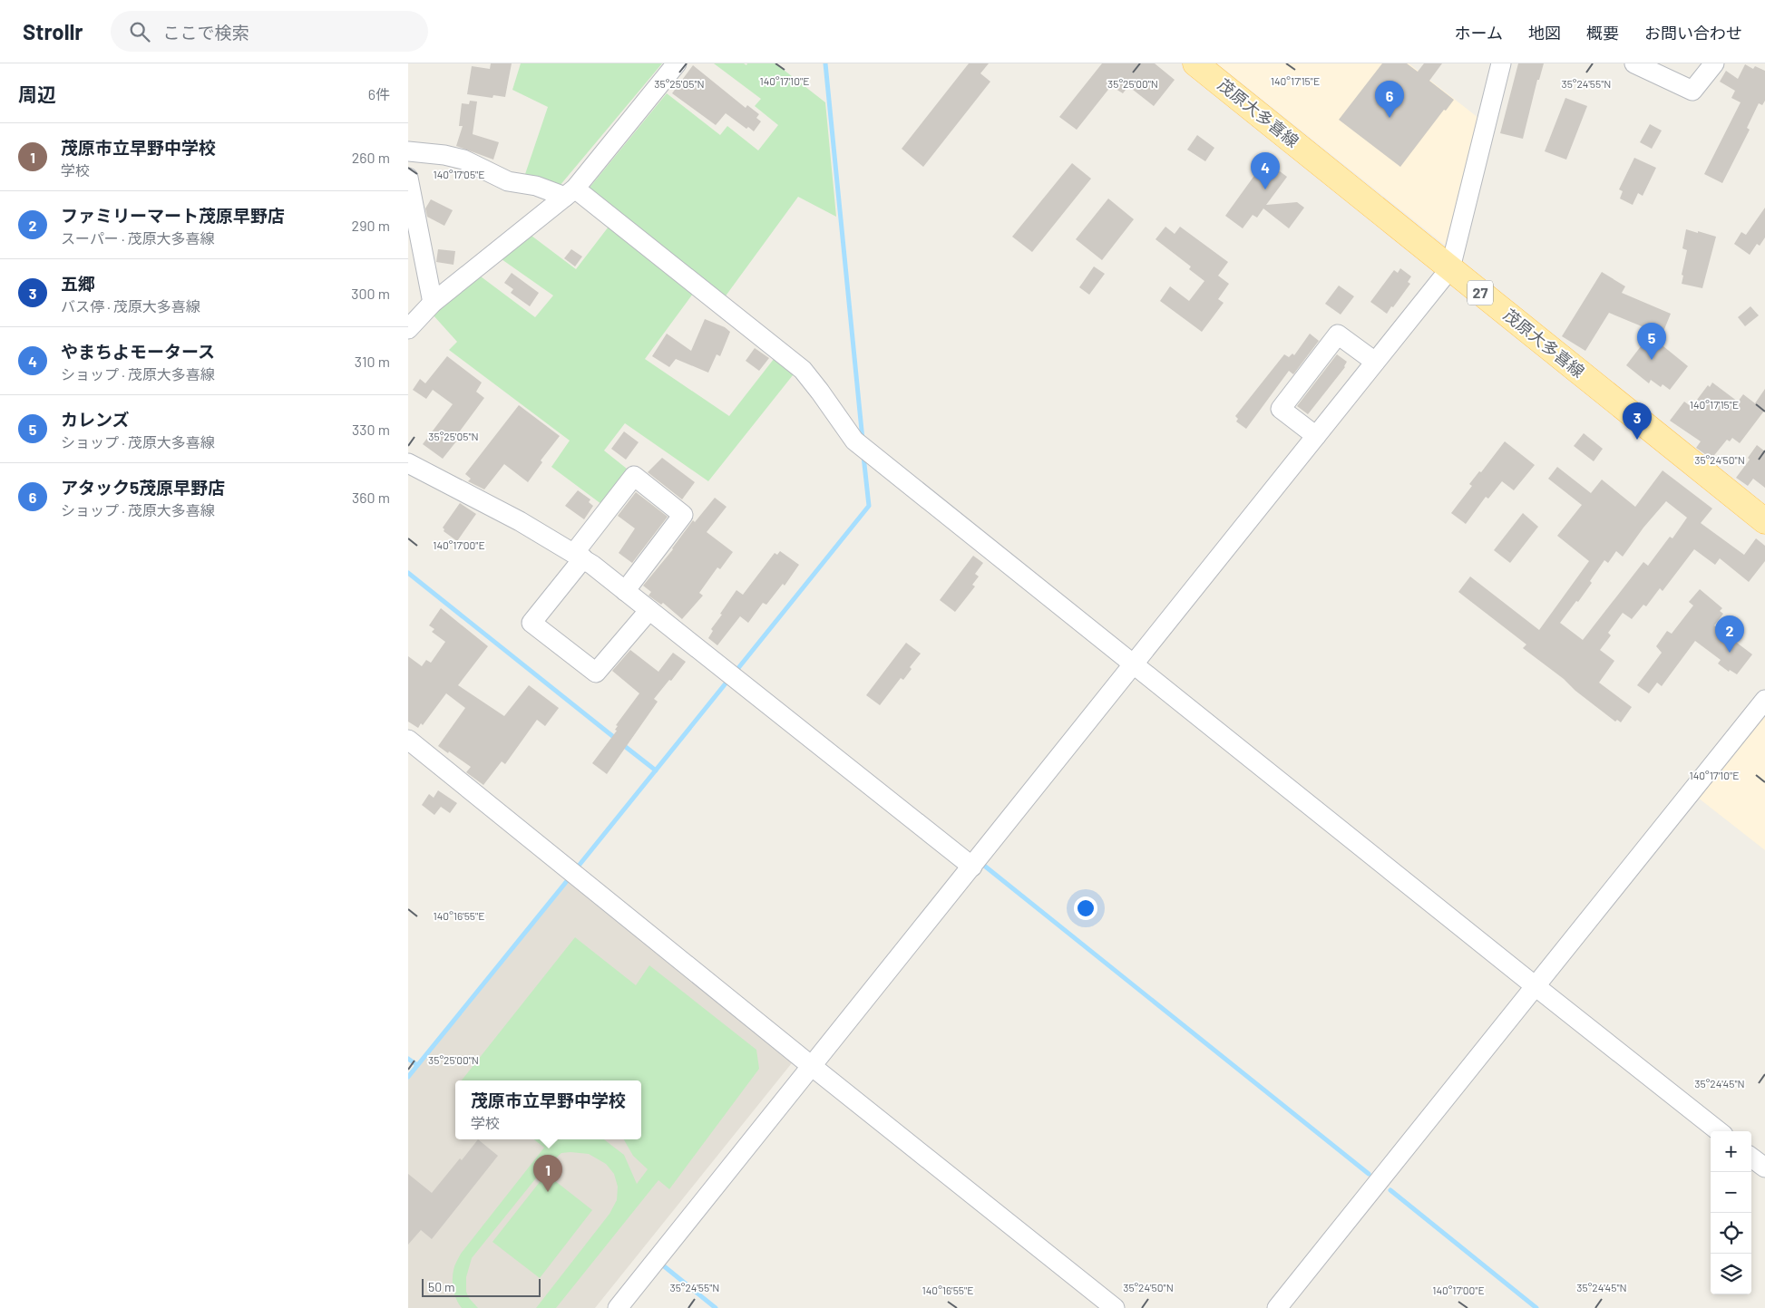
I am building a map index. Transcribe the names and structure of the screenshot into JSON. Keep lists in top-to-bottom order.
{
  "streets": {
    "main road": ["茂原大多喜線", "27"]
  },
  "scale_bar": "50 m",
  "page": {
    "header": "Strollr",
    "search": "ここで検索",
    "nav": [
      "ホーム",
      "地図",
      "概要",
      "お問い合わせ"
    ],
    "heading": ["周辺", "6件"],
    "pins": [
      "6",
      "4",
      "5",
      "3",
      "2",
      "1"
    ],
    "list": [
      {
        "mark": "1",
        "name": "茂原市立早野中学校",
        "note": "学校",
        "value": "260 m"
      },
      {
        "mark": "2",
        "name": "ファミリーマート茂原早野店",
        "note": "スーパー · 茂原大多喜線",
        "value": "290 m"
      },
      {
        "mark": "3",
        "name": "五郷",
        "note": "バス停 · 茂原大多喜線",
        "value": "300 m"
      },
      {
        "mark": "4",
        "name": "やまちよモータース",
        "note": "ショップ · 茂原大多喜線",
        "value": "310 m"
      },
      {
        "mark": "5",
        "name": "カレンズ",
        "note": "ショップ · 茂原大多喜線",
        "value": "330 m"
      },
      {
        "mark": "6",
        "name": "アタック5茂原早野店",
        "note": "ショップ · 茂原大多喜線",
        "value": "360 m"
      }
    ],
    "popup": ["茂原市立早野中学校", "学校"],
    "map_buttons": ["+", "−"],
    "scale": "50 m"
  },
  "coordinates": [
    "140°17'10\"E",
    "140°17'15\"E",
    "35°25'05\"N",
    "35°25'00\"N",
    "35°24'55\"N",
    "140°17'05\"E",
    "35°24'50\"N",
    "140°17'00\"E",
    "140°16'55\"E",
    "35°24'45\"N"
  ]
}
